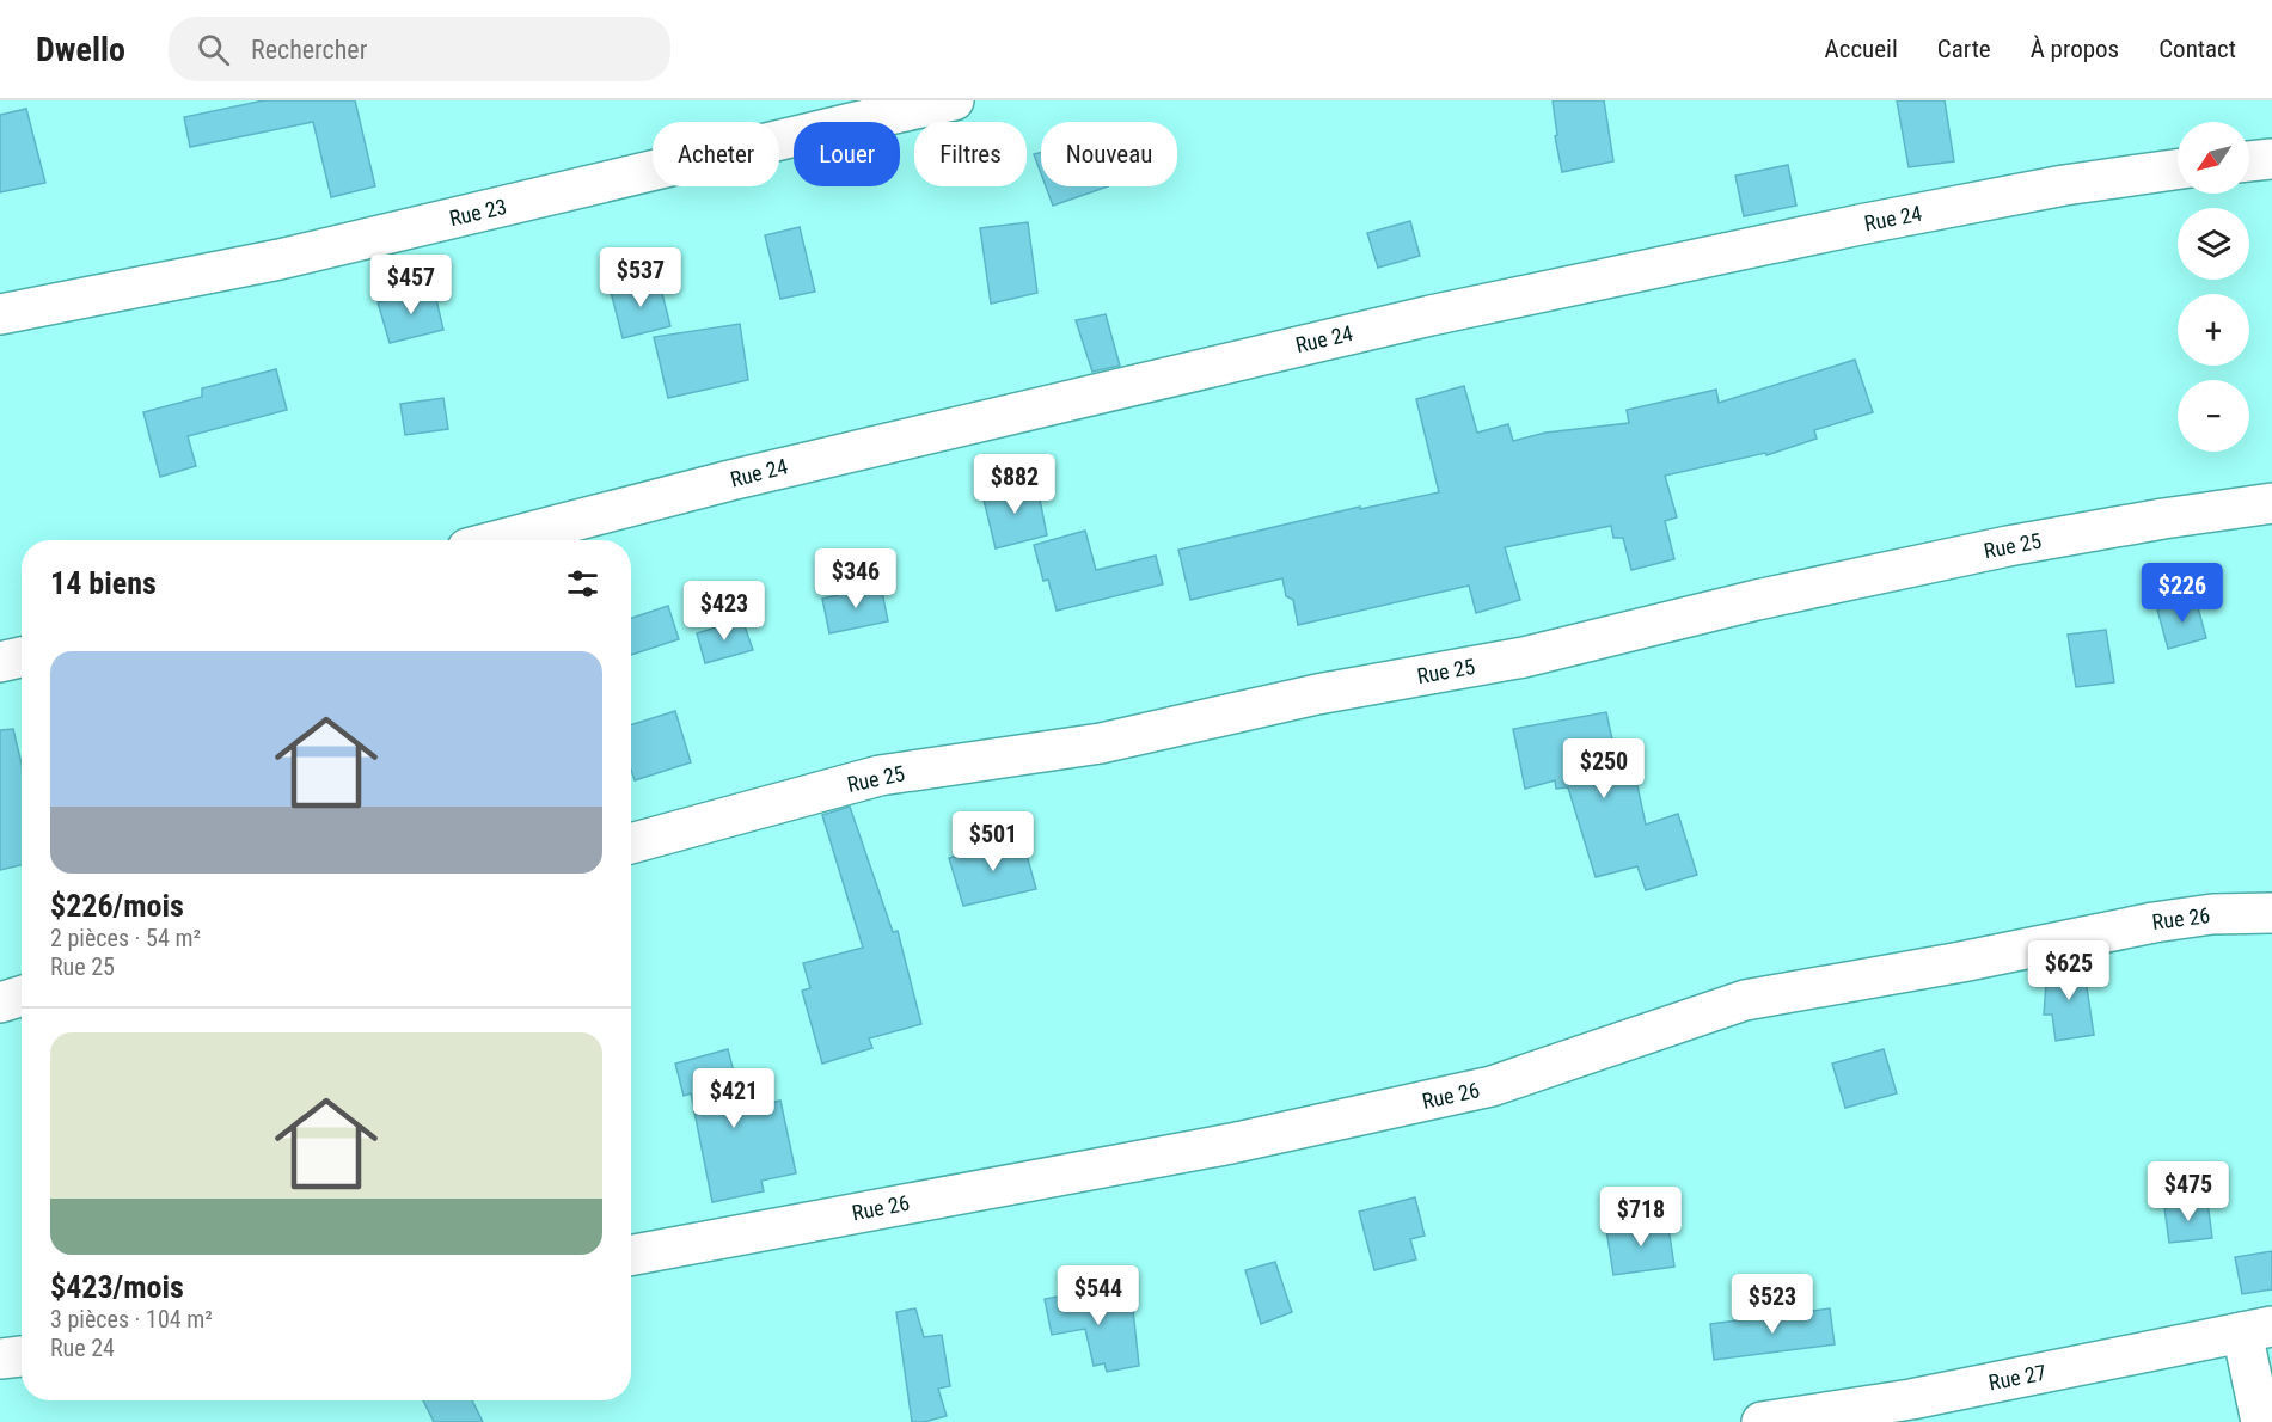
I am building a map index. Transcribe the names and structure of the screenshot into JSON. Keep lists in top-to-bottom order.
{
  "streets": {
    "street": [
      "Rue 23",
      "Rue 24",
      "Rue 25",
      "Rue 26",
      "Rue 27"
    ]
  },
  "north": "bottom left",
  "page": {
    "header": "Dwello",
    "search": "Rechercher",
    "nav": [
      "Accueil",
      "Carte",
      "À propos",
      "Contact"
    ],
    "map_buttons": ["+", "−"],
    "chip": [
      "Acheter",
      "Louer",
      "Filtres",
      "Nouveau"
    ],
    "price": [
      "$537",
      "$457",
      "$882",
      "$346",
      "$226",
      "$423",
      "$250",
      "$501",
      "$625",
      "$421",
      "$475",
      "$718",
      "$544",
      "$523"
    ],
    "heading": "14 biens",
    "list": [
      {
        "name": "$226/mois",
        "note": "2 pièces · 54 m² · Rue 25"
      },
      {
        "name": "$423/mois",
        "note": "3 pièces · 104 m² · Rue 24"
      }
    ]
  }
}
